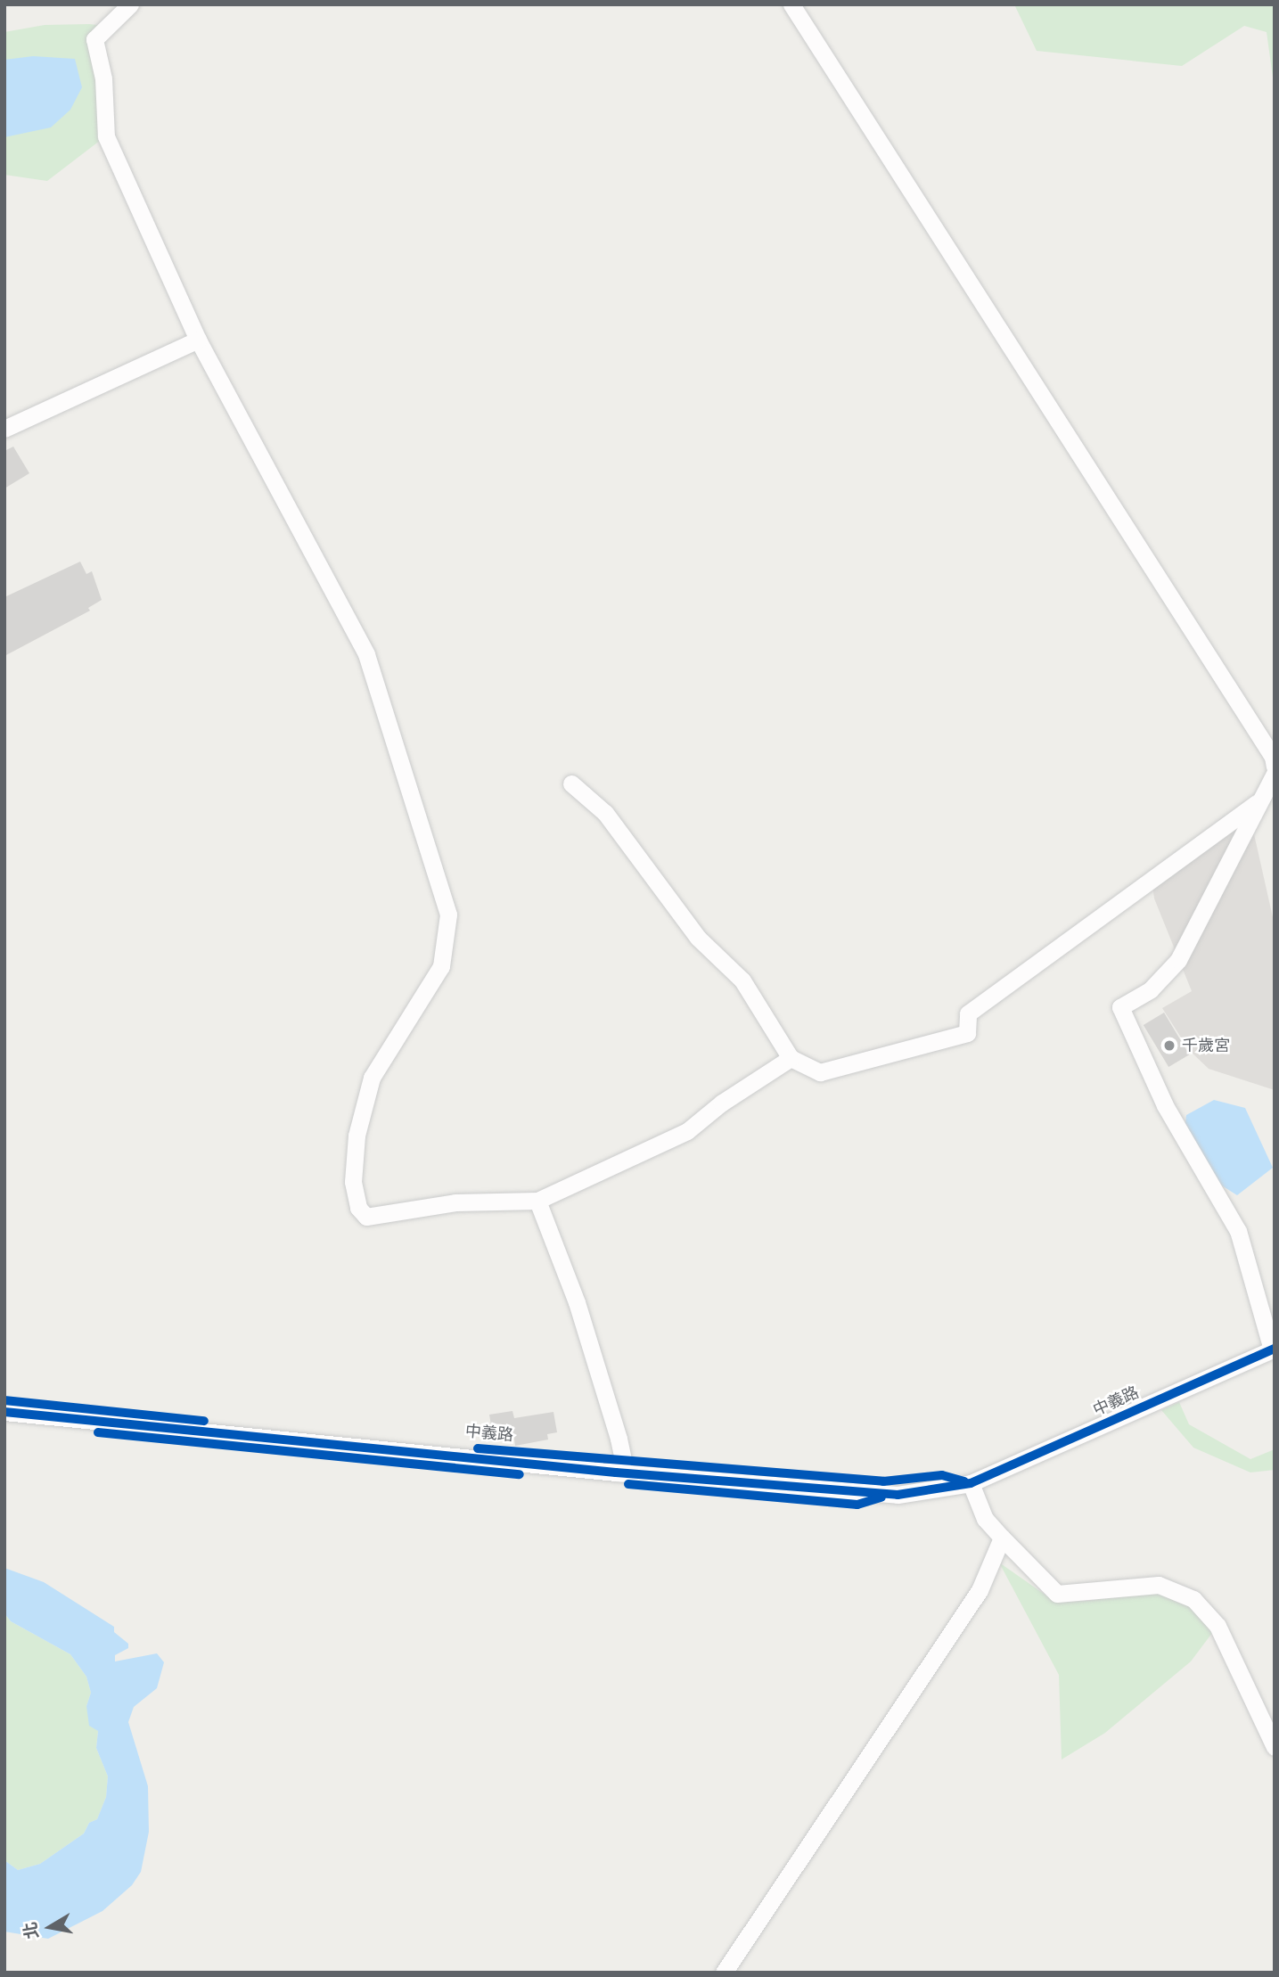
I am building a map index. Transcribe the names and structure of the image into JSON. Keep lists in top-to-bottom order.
{
  "streets": {
    "street": ["中義路"]
  },
  "places": ["千歲宮"],
  "north": "left"
}
